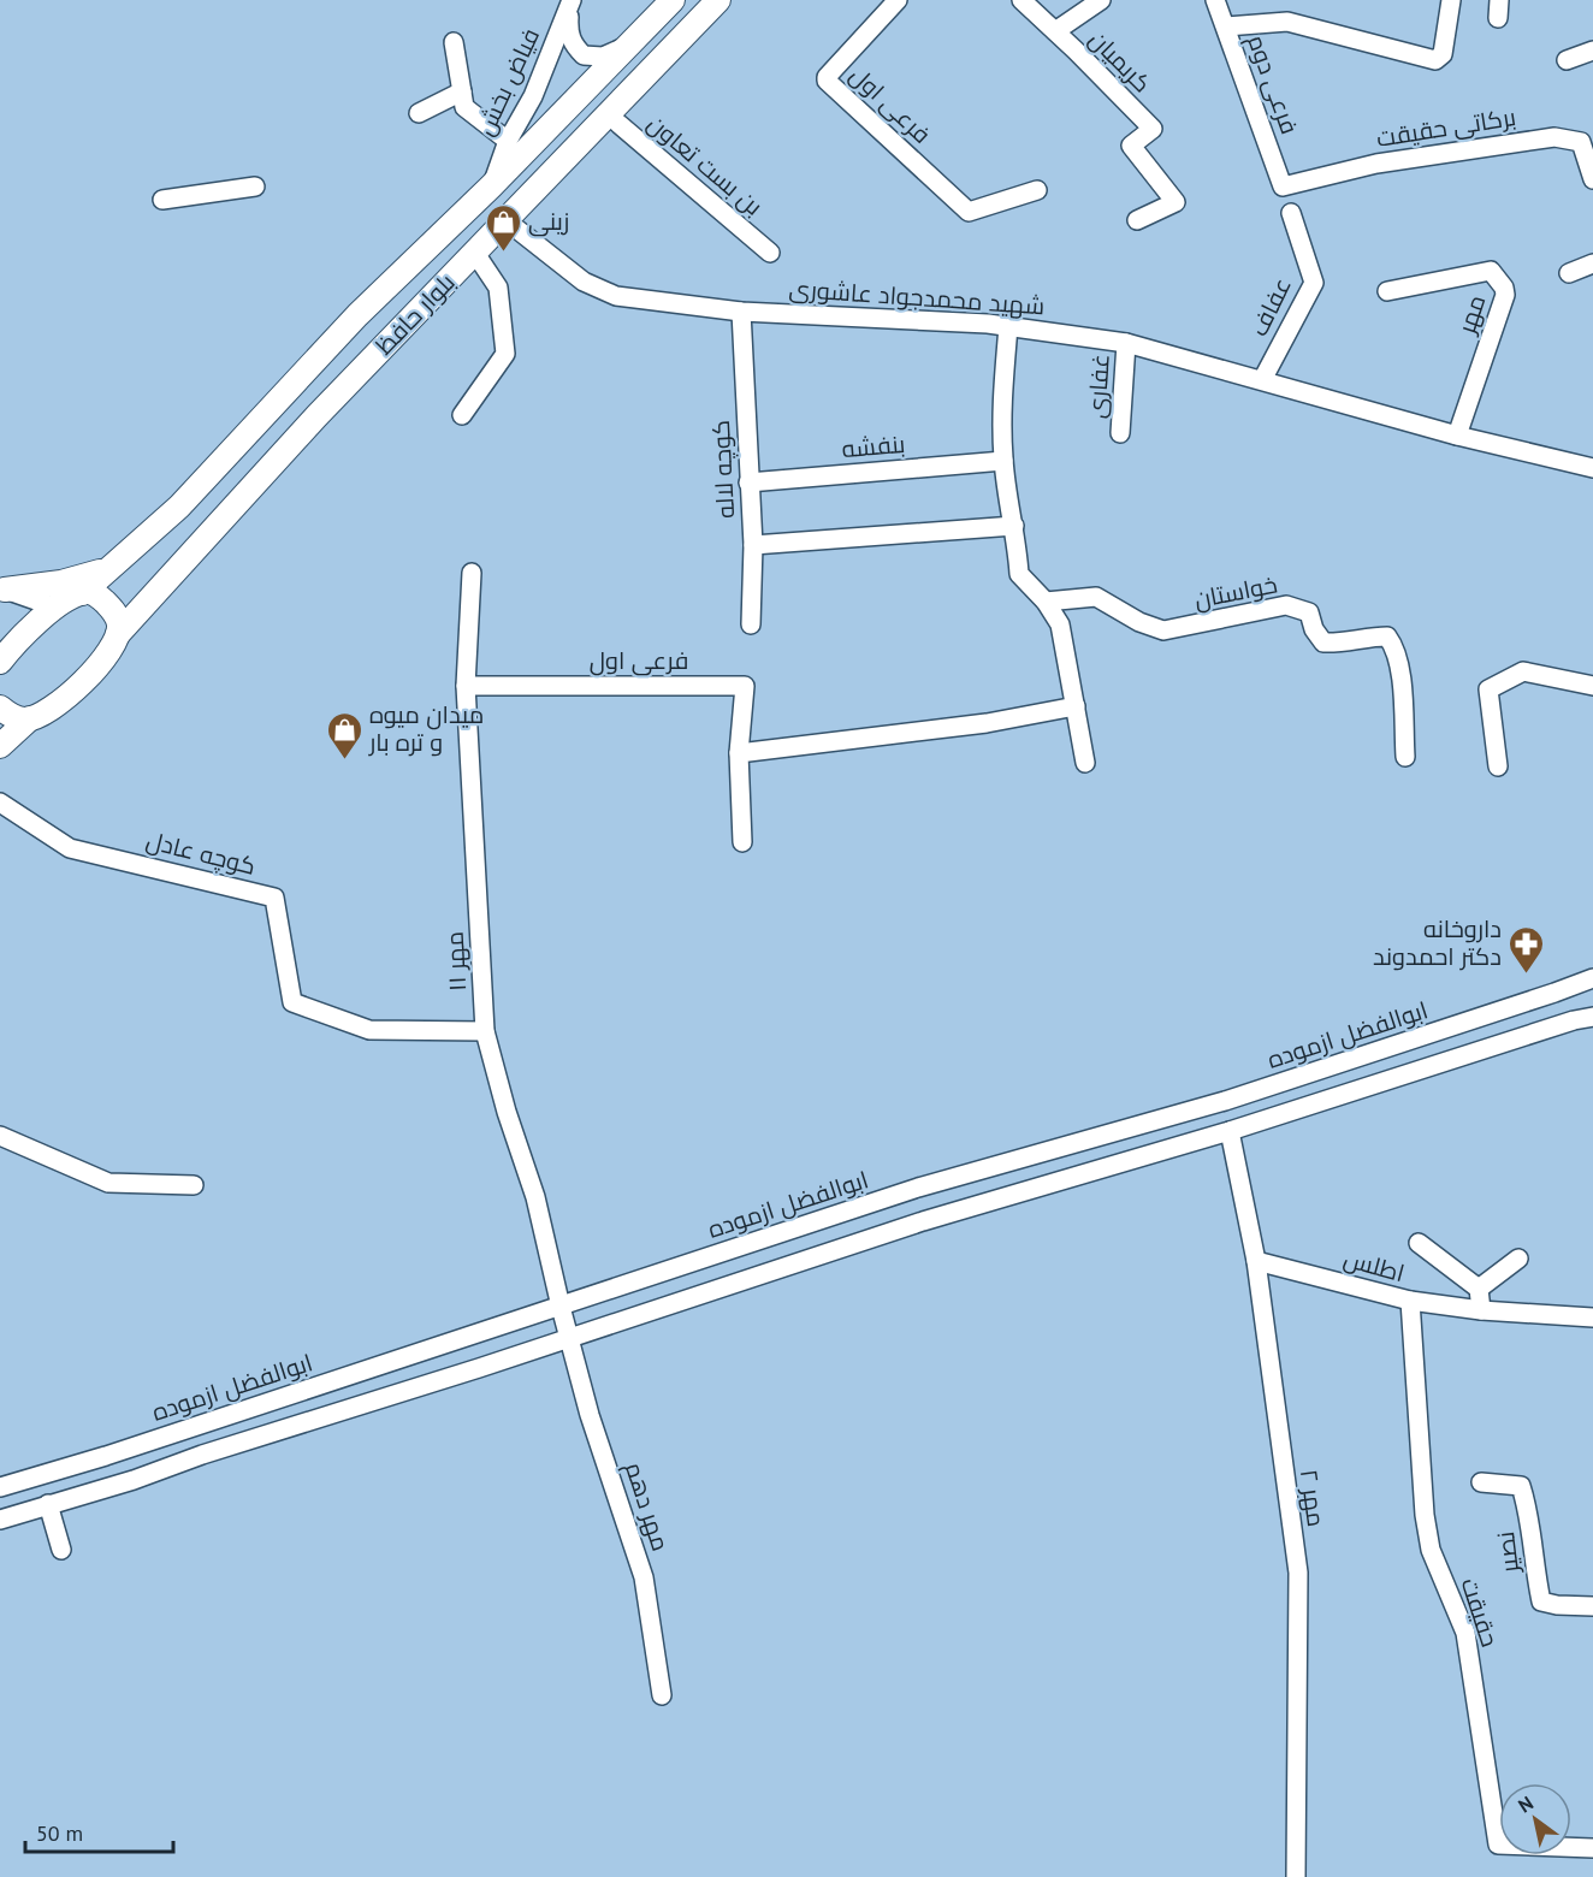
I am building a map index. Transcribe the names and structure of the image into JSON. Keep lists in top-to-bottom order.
{
  "streets": {
    "main road": ["بلوار حافظ"],
    "street": [
      "کریمیان",
      "فیاض بخش",
      "فرعی دوم",
      "فرعی اول",
      "برکاتی حقیقت",
      "بن‌ بست تعاون",
      "شهید محمدجواد عاشوری",
      "عفاف",
      "مهر",
      "غفاری",
      "بنفشه",
      "کوچه لاله",
      "خواستان",
      "کوچه عادل",
      "مهر ۱۱",
      "ابوالفضل ازموده",
      "اطلس",
      "مهر ۲",
      "مهر دهم",
      "نصیر",
      "حقیقت"
    ]
  },
  "crossings": [
    ["فیاض بخش", "بلوار حافظ"],
    ["فرعی دوم", "برکاتی حقیقت"],
    ["فرعی اول", "مهر ۱۱"],
    ["بن‌ بست تعاون", "بلوار حافظ"],
    ["شهید محمدجواد عاشوری", "عفاف"],
    ["شهید محمدجواد عاشوری", "بلوار حافظ"],
    ["شهید محمدجواد عاشوری", "مهر"],
    ["شهید محمدجواد عاشوری", "غفاری"],
    ["شهید محمدجواد عاشوری", "کوچه لاله"],
    ["بنفشه", "کوچه لاله"],
    ["کوچه عادل", "مهر ۱۱"],
    ["مهر ۱۱", "ابوالفضل ازموده"],
    ["مهر ۱۱", "مهر دهم"],
    ["اطلس", "مهر ۲"],
    ["اطلس", "حقیقت"]
  ],
  "places": {
    "shop": ["زینی", "میدان میوه و تره بار"],
    "pharmacy": ["داروخانه دکتر احمدوند"]
  },
  "scale_bar": "50 m",
  "north": "top left"
}
